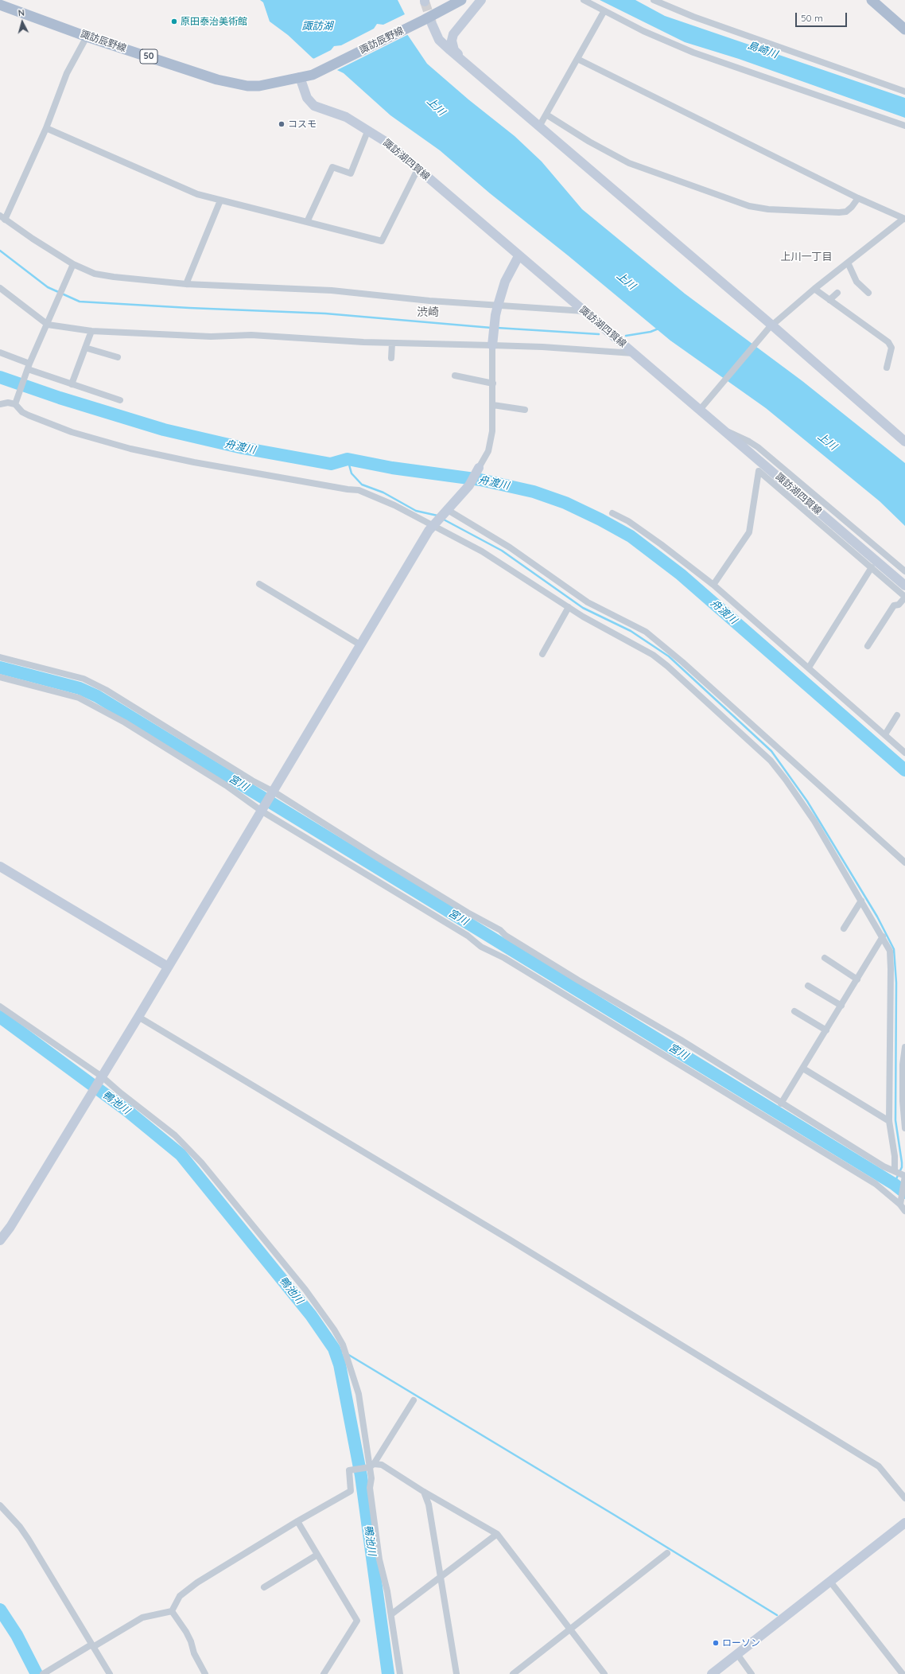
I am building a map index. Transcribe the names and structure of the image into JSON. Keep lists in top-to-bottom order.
{
  "streets": {
    "main road": ["諏訪辰野線", "50"],
    "street": ["諏訪湖四賀線"]
  },
  "crossings": [
    ["諏訪辰野線", "諏訪湖四賀線"]
  ],
  "districts": ["上川一丁目", "渋崎"],
  "water": [
    "諏訪湖",
    "島崎川",
    "上川",
    "舟渡川",
    "宮川",
    "鴨池川"
  ],
  "places": ["原田泰治美術館", "コスモ", "ローソン"],
  "scale_bar": "50 m",
  "north": "top"
}
